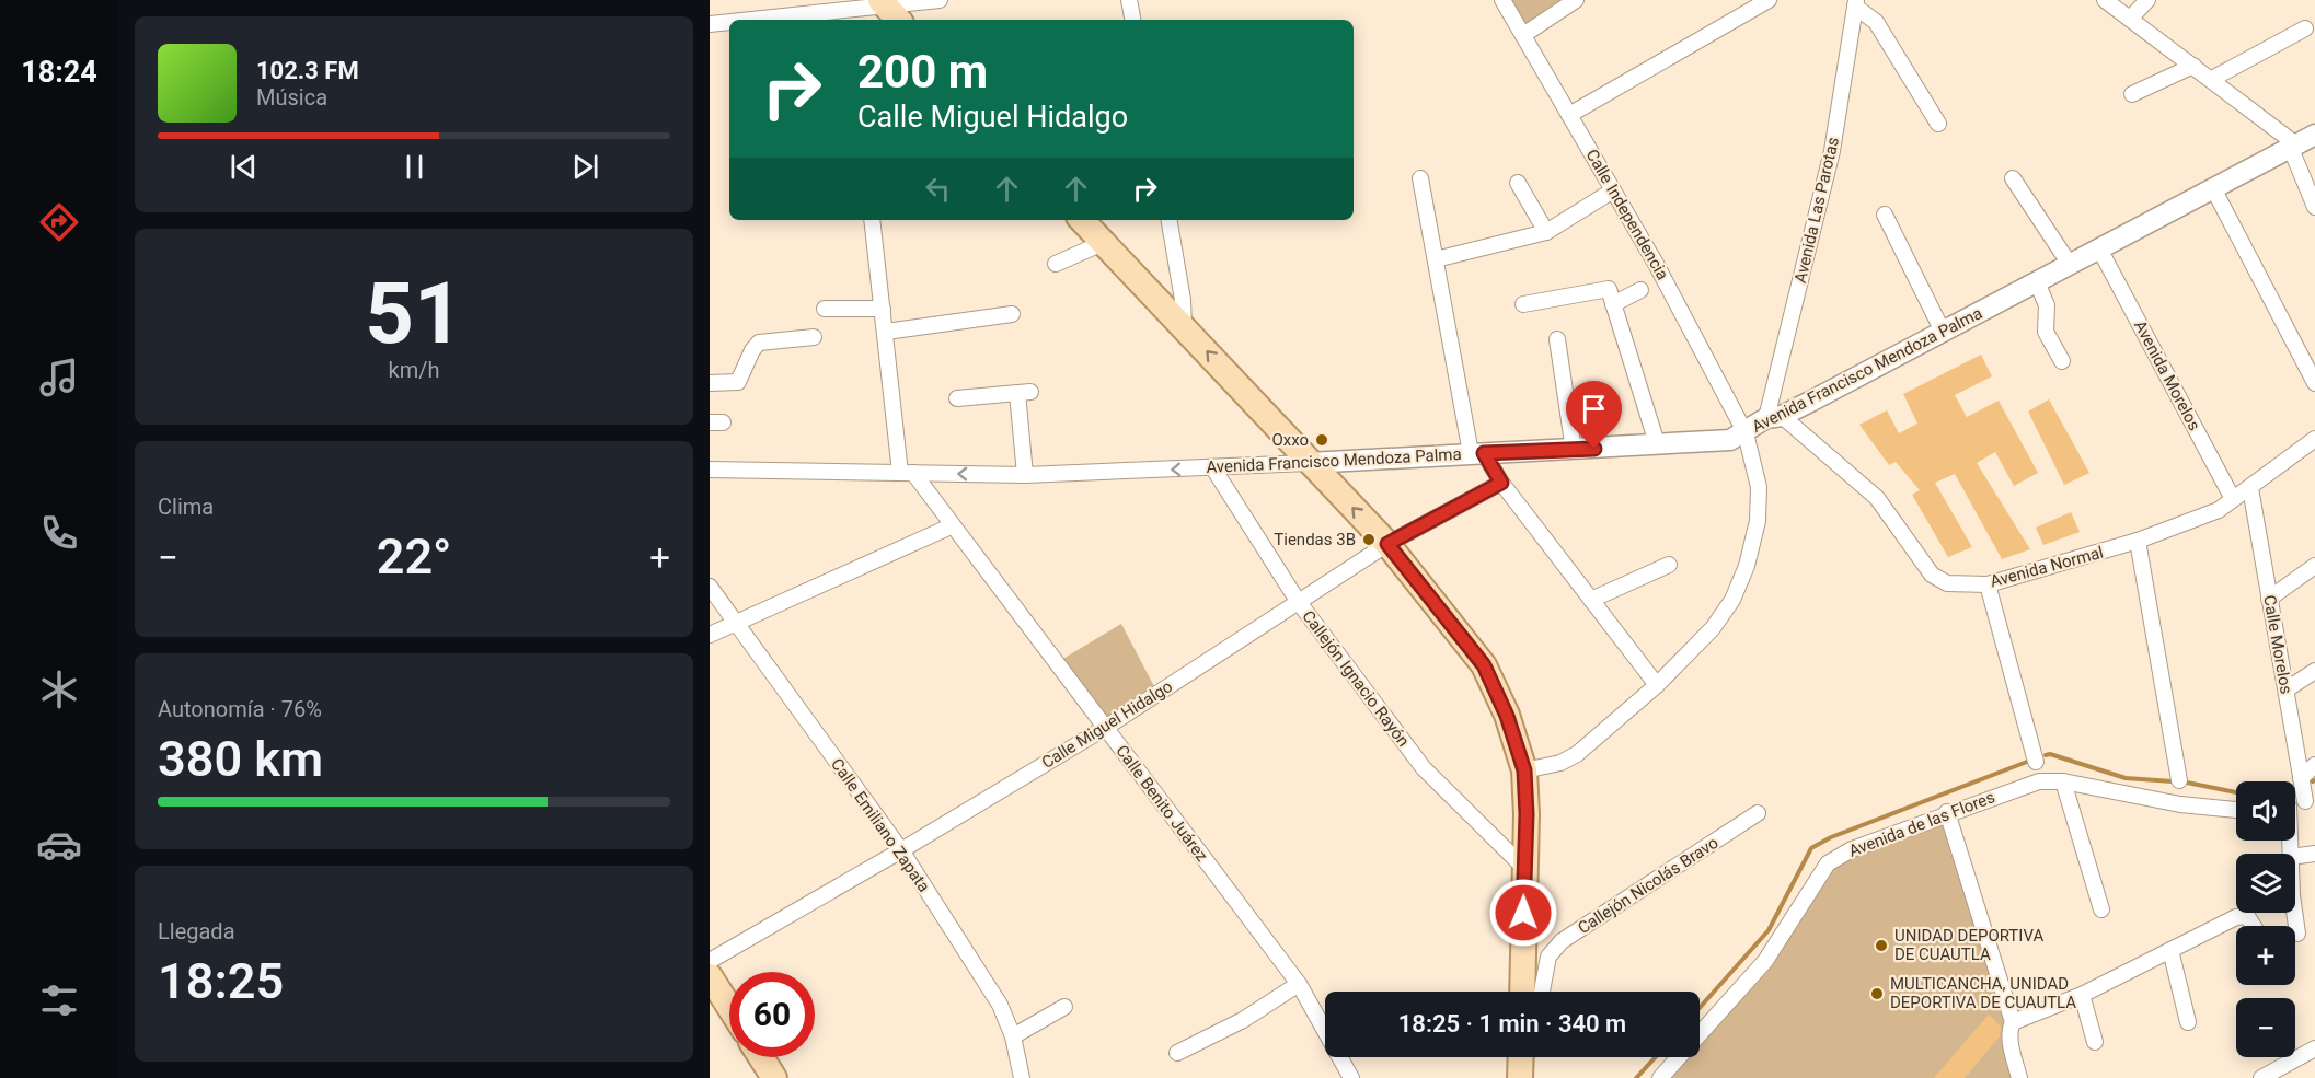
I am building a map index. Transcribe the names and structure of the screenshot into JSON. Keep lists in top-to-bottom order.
{
  "streets": {
    "street": [
      "Avenida Las Parotas",
      "Calle Independencia",
      "Avenida Francisco Mendoza Palma",
      "Avenida Morelos",
      "Avenida Normal",
      "Calle Morelos",
      "Callejón Ignacio Rayón",
      "Calle Miguel Hidalgo",
      "Calle Benito Juárez",
      "Avenida de las Flores",
      "Calle Emiliano Zapata",
      "Callejón Nicolás Bravo"
    ]
  },
  "crossings": [
    ["Avenida Las Parotas", "Avenida Francisco Mendoza Palma"],
    ["Avenida Las Parotas", "Avenida Normal"],
    ["Calle Independencia", "Avenida Francisco Mendoza Palma"],
    ["Avenida Francisco Mendoza Palma", "Avenida Morelos"],
    ["Avenida Francisco Mendoza Palma", "Avenida Normal"],
    ["Avenida Francisco Mendoza Palma", "Callejón Ignacio Rayón"],
    ["Avenida Francisco Mendoza Palma", "Calle Benito Juárez"],
    ["Avenida Morelos", "Avenida Normal"],
    ["Avenida Normal", "Calle Morelos"],
    ["Callejón Ignacio Rayón", "Calle Miguel Hidalgo"],
    ["Calle Miguel Hidalgo", "Calle Benito Juárez"],
    ["Calle Miguel Hidalgo", "Calle Emiliano Zapata"]
  ],
  "places": [
    "Oxxo",
    "Tiendas 3B",
    "UNIDAD DEPORTIVA DE CUAUTLA",
    "MULTICANCHA, UNIDAD DEPORTIVA DE CUAUTLA"
  ],
  "page": {
    "tabs": "18:24",
    "turn": ["200 m", "Calle Miguel Hidalgo"],
    "song": ["102.3 FM", "Música"],
    "tile": [
      ["51", "km/h"],
      "Clima",
      ["Autonomía · 76%", "380 km"],
      ["Llegada", "18:25"]
    ],
    "heat": ["−", "22°", "+"],
    "map_buttons": ["+", "−"],
    "limit": "60",
    "trip": "18:25 · 1 min · 340 m"
  }
}
